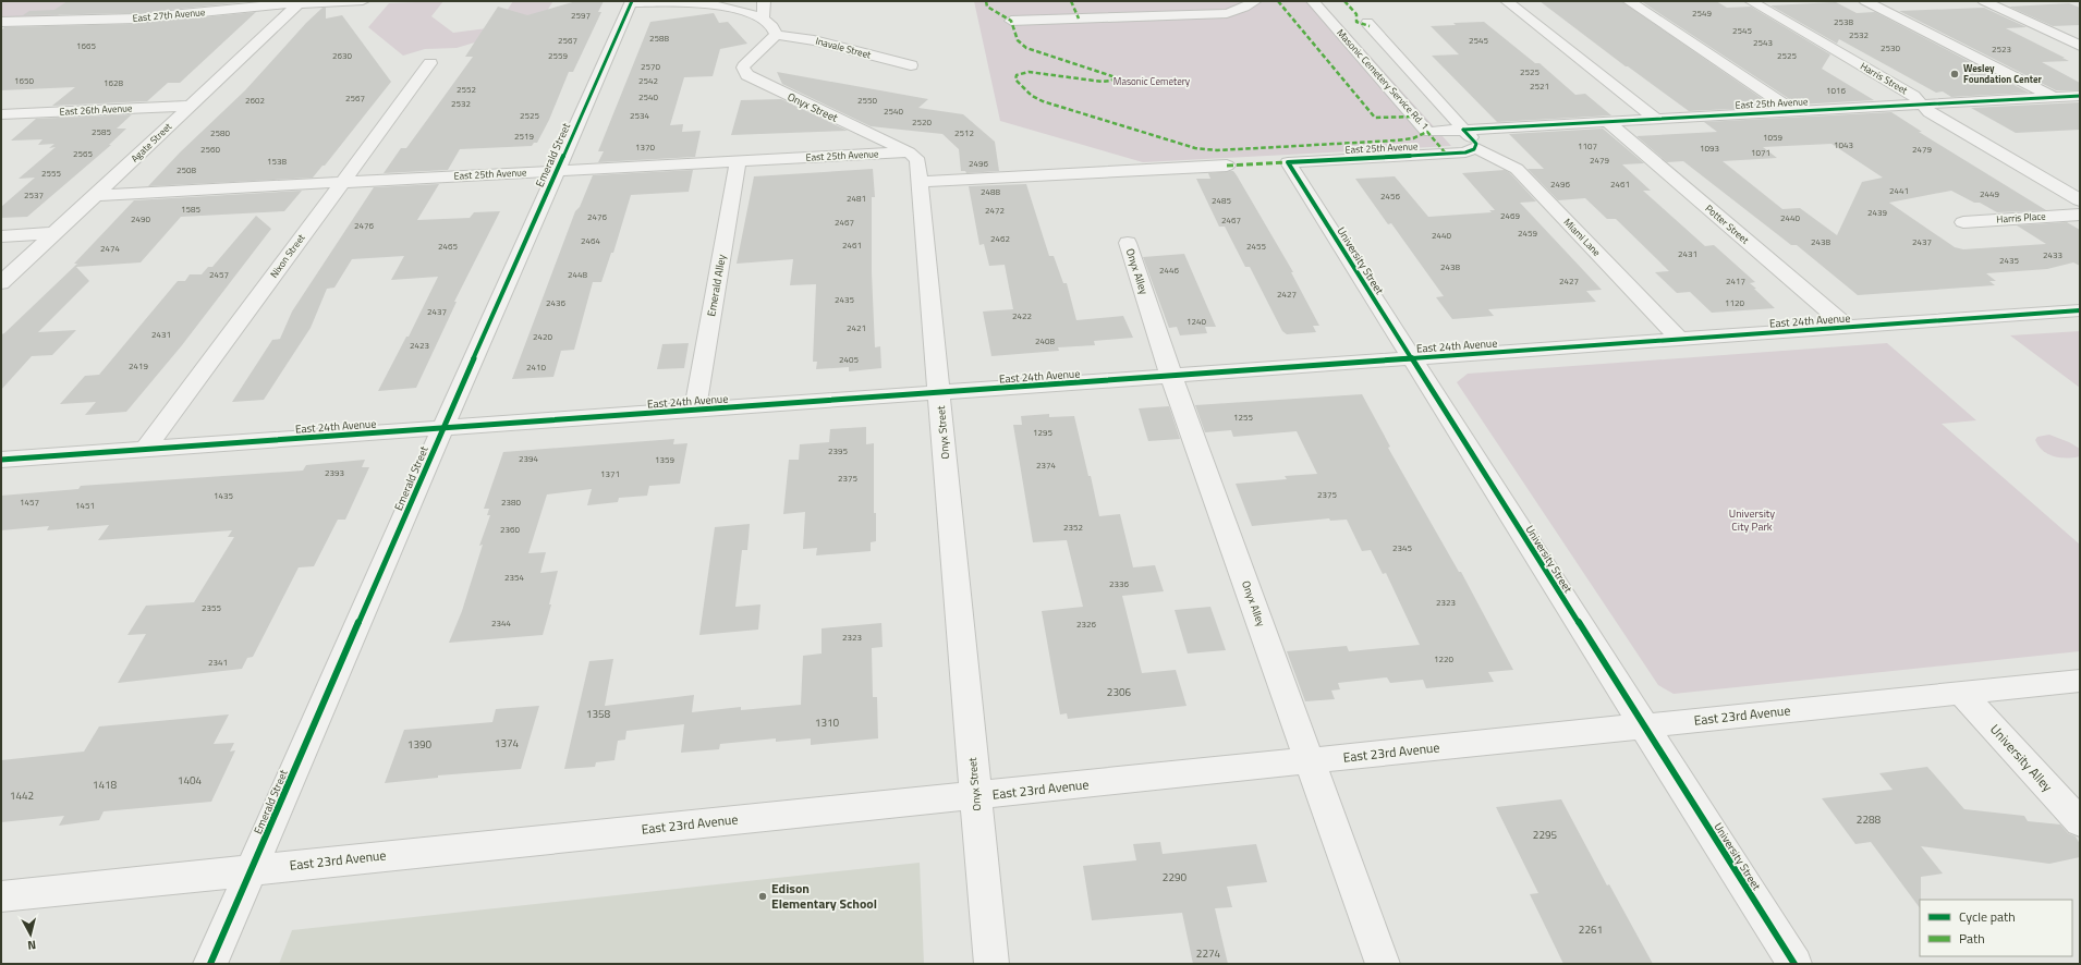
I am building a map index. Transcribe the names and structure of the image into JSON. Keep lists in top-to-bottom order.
{
  "streets": {
    "street": [
      "East 27th Avenue",
      "Inavale Street",
      "Harris Street",
      "Masonic Cemetery Service Rd. 1",
      "East 25th Avenue",
      "Onyx Street",
      "East 26th Avenue",
      "Agate Street",
      "Emerald Street",
      "Harris Place",
      "Potter Street",
      "Miami Lane",
      "Nixon Street",
      "University Street",
      "Onyx Alley",
      "Emerald Alley",
      "East 24th Avenue",
      "East 23rd Avenue",
      "University Alley"
    ]
  },
  "crossings": [
    ["East 27th Avenue", "Agate Street"],
    ["Inavale Street", "Onyx Street"],
    ["Inavale Street", "Emerald Street"],
    ["Harris Street", "East 25th Avenue"],
    ["Masonic Cemetery Service Rd. 1", "East 25th Avenue"],
    ["East 25th Avenue", "Onyx Street"],
    ["East 25th Avenue", "Agate Street"],
    ["East 25th Avenue", "Emerald Street"],
    ["East 25th Avenue", "Potter Street"],
    ["East 25th Avenue", "Miami Lane"],
    ["East 25th Avenue", "Nixon Street"],
    ["East 25th Avenue", "University Street"],
    ["East 25th Avenue", "Emerald Alley"],
    ["Onyx Street", "East 24th Avenue"],
    ["Onyx Street", "East 23rd Avenue"],
    ["East 26th Avenue", "Agate Street"],
    ["Emerald Street", "East 24th Avenue"],
    ["Emerald Street", "East 23rd Avenue"],
    ["Potter Street", "East 24th Avenue"],
    ["Miami Lane", "East 24th Avenue"],
    ["Nixon Street", "East 24th Avenue"],
    ["University Street", "East 24th Avenue"],
    ["University Street", "East 23rd Avenue"],
    ["Onyx Alley", "East 24th Avenue"],
    ["Onyx Alley", "East 23rd Avenue"],
    ["Emerald Alley", "East 24th Avenue"],
    ["East 23rd Avenue", "University Alley"]
  ],
  "parks": ["Masonic Cemetery", "University City Park"],
  "places": ["Wesley Foundation Center", "Edison Elementary School"],
  "house_numbers": [
    "2549",
    "2597",
    "2538",
    "2545",
    "2532",
    "2588",
    "2567",
    "2545",
    "2543",
    "1665",
    "2530",
    "2523",
    "2630",
    "2559",
    "2525",
    "2570",
    "2525",
    "1650",
    "2542",
    "1628",
    "2521",
    "2552",
    "1016",
    "2540",
    "2567",
    "2602",
    "2550",
    "2532",
    "2540",
    "2525",
    "2534",
    "2520",
    "2585",
    "2580",
    "2512",
    "2519",
    "1059",
    "1043",
    "1107",
    "1370",
    "1093",
    "2560",
    "2479",
    "1071",
    "2565",
    "2479",
    "1538",
    "2496",
    "2508",
    "2555",
    "2496",
    "2461",
    "2441",
    "2488",
    "2449",
    "2537",
    "2456",
    "2481",
    "2485",
    "1585",
    "2472",
    "2439",
    "2469",
    "2476",
    "2440",
    "2490",
    "2467",
    "2467",
    "2476",
    "2459",
    "2440",
    "2462",
    "2464",
    "2438",
    "2437",
    "2461",
    "2465",
    "2455",
    "2474",
    "2431",
    "2433",
    "2435",
    "2438",
    "2446",
    "2457",
    "2448",
    "2427",
    "2417",
    "2427",
    "2435",
    "2436",
    "1120",
    "2437",
    "2422",
    "1240",
    "2421",
    "2431",
    "2420",
    "2408",
    "2423",
    "2405",
    "2419",
    "2410",
    "1255",
    "1295",
    "2395",
    "2394",
    "1359",
    "2374",
    "2393",
    "1371",
    "2375",
    "2375",
    "1435",
    "1457",
    "2380",
    "1451",
    "2352",
    "2360",
    "2345",
    "2354",
    "2336",
    "2323",
    "2355",
    "2344",
    "2326",
    "2323",
    "1220",
    "2341",
    "2306",
    "1358",
    "1310",
    "1374",
    "1390",
    "1404",
    "1418",
    "1442",
    "2288",
    "2295",
    "2290",
    "2261",
    "2274"
  ],
  "legend": ["Cycle path", "Path"],
  "north": "bottom"
}
